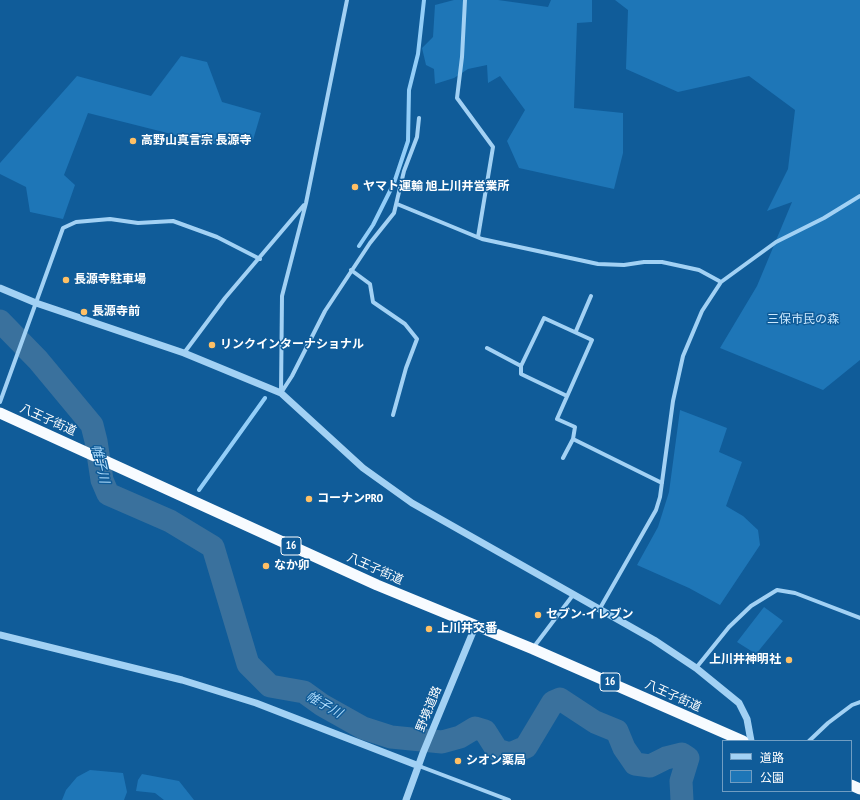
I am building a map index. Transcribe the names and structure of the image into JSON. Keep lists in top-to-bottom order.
{
  "streets": {
    "highway": ["八王子街道", "16"],
    "street": ["野境道路"]
  },
  "crossings": [
    ["八王子街道", "野境道路"]
  ],
  "water": ["帷子川"],
  "parks": ["三保市民の森"],
  "places": [
    "高野山真言宗 長源寺",
    "ヤマト運輸 旭上川井営業所",
    "長源寺駐車場",
    "長源寺前",
    "リンクインターナショナル",
    "コーナンPRO",
    "なか卯",
    "セブン-イレブン",
    "上川井交番",
    "上川井神明社",
    "シオン薬局"
  ],
  "legend": ["道路", "公園"]
}
